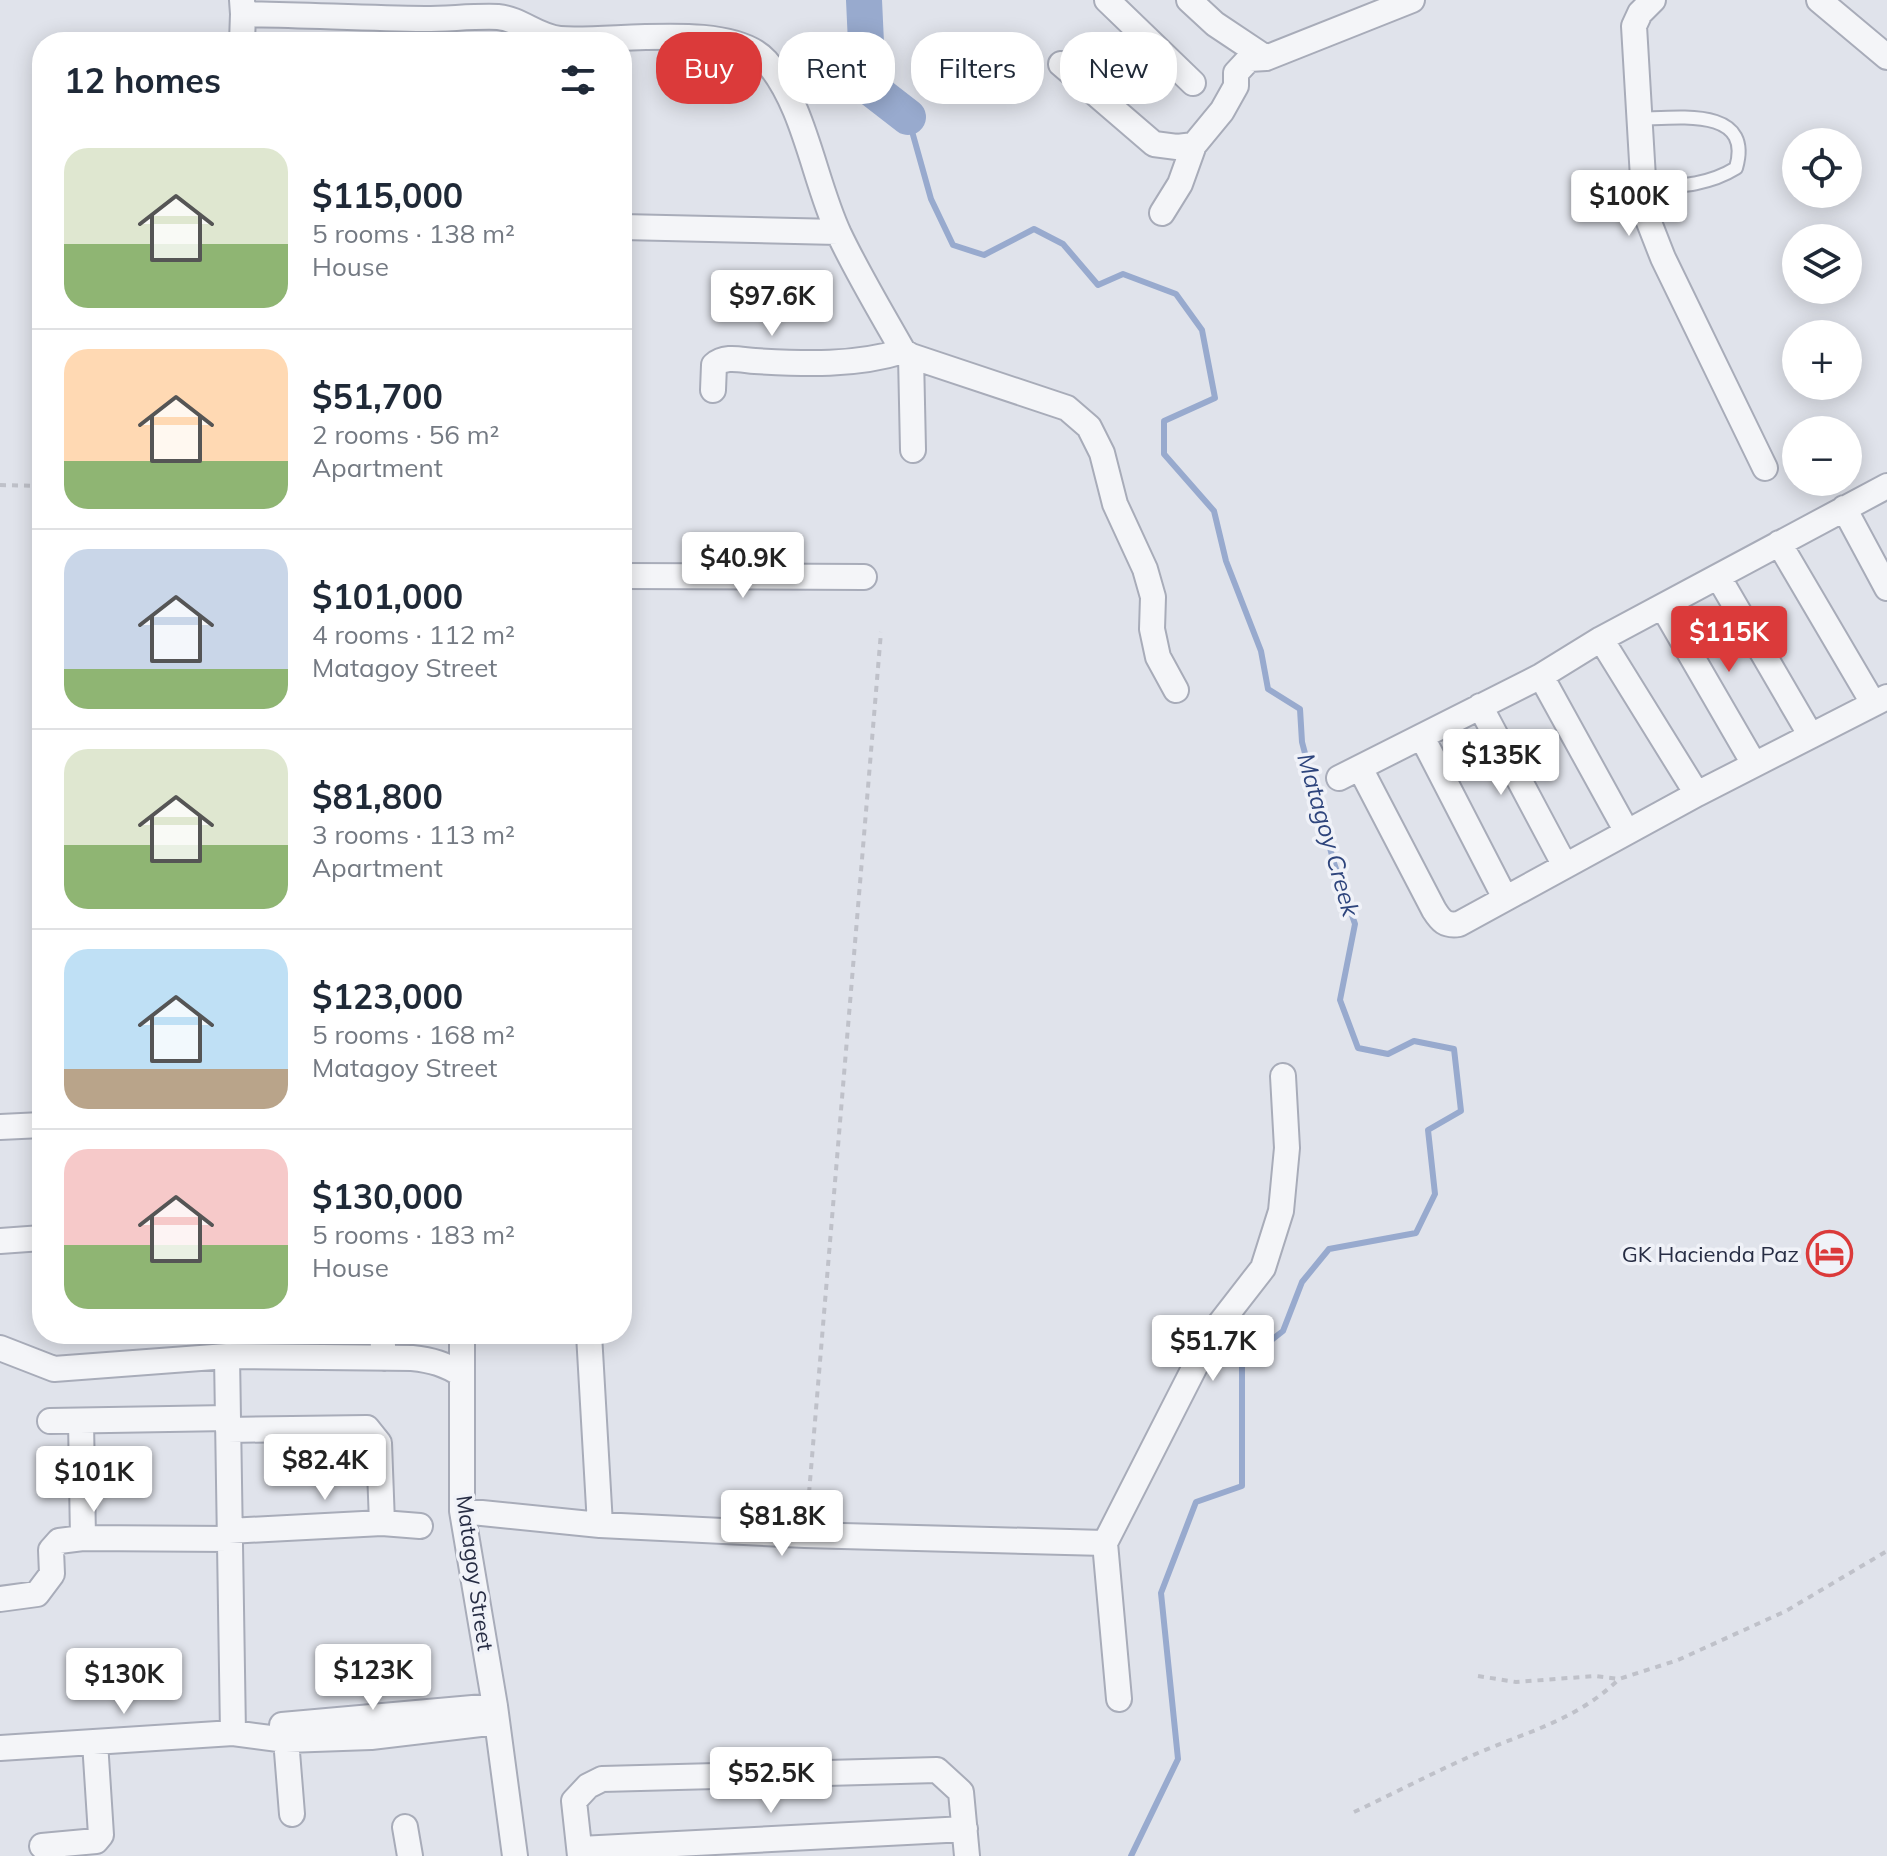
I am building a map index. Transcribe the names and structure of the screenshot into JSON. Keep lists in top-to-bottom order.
{
  "streets": {
    "street": ["Matagoy Street"]
  },
  "water": ["Matagoy Creek"],
  "places": {
    "hotel": ["GK Hacienda Paz"]
  },
  "page": {
    "chip": [
      "Buy",
      "Rent",
      "Filters",
      "New"
    ],
    "heading": "12 homes",
    "map_buttons": ["+", "−"],
    "list": [
      {
        "name": "$115,000",
        "note": "5 rooms · 138 m² · House"
      },
      {
        "name": "$51,700",
        "note": "2 rooms · 56 m² · Apartment"
      },
      {
        "name": "$101,000",
        "note": "4 rooms · 112 m² · Matagoy Street"
      },
      {
        "name": "$81,800",
        "note": "3 rooms · 113 m² · Apartment"
      },
      {
        "name": "$123,000",
        "note": "5 rooms · 168 m² · Matagoy Street"
      },
      {
        "name": "$130,000",
        "note": "5 rooms · 183 m² · House"
      }
    ],
    "price": [
      "$100K",
      "$97.6K",
      "$40.9K",
      "$115K",
      "$135K",
      "$51.7K",
      "$82.4K",
      "$101K",
      "$81.8K",
      "$123K",
      "$130K",
      "$52.5K"
    ]
  }
}
